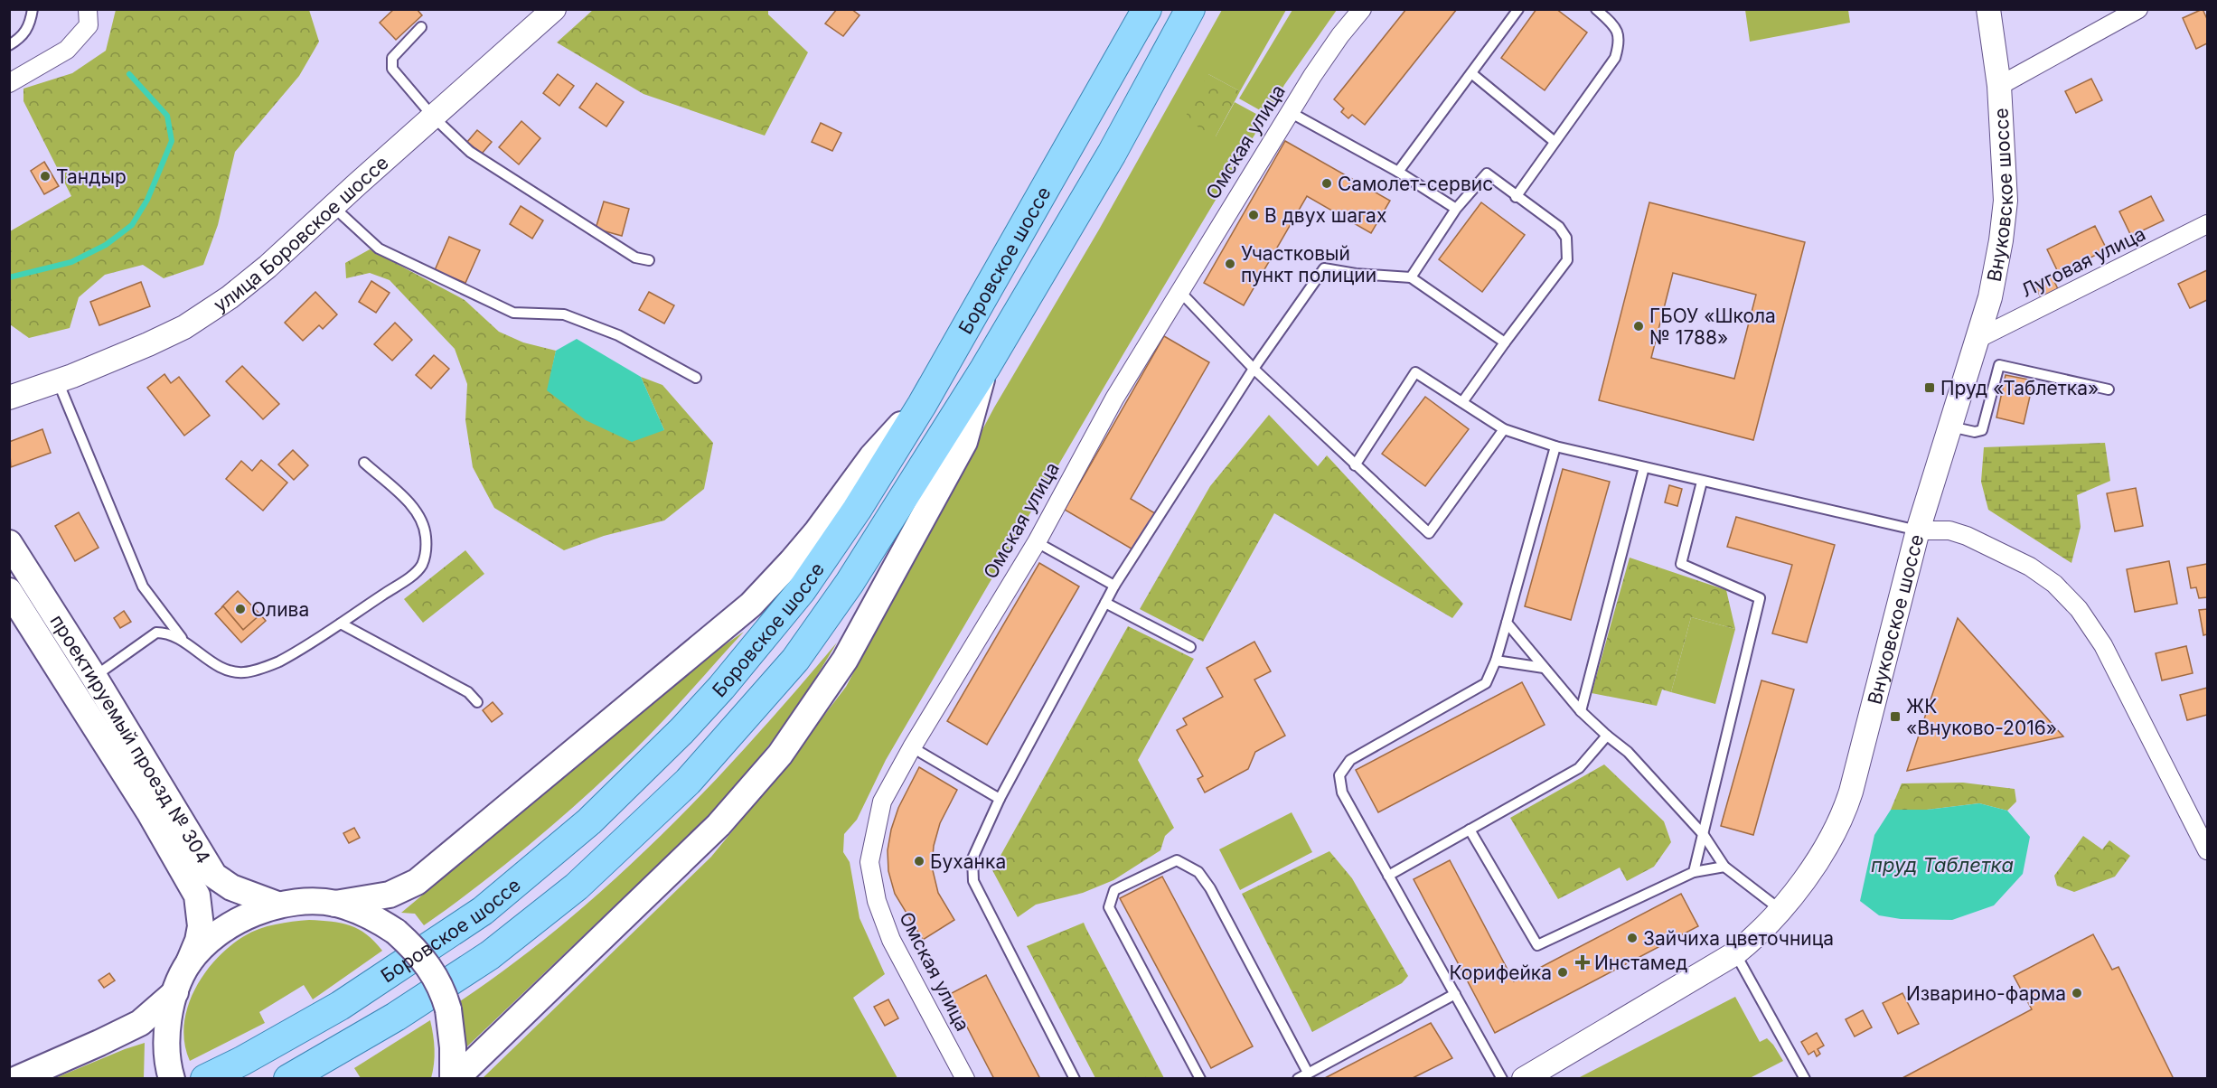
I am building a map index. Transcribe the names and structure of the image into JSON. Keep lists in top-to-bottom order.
{
  "streets": {
    "main road": ["Боровское шоссе", "проектируемый проезд № 304"],
    "street": [
      "Омская улица",
      "Внуковское шоссе",
      "улица Боровское шоссе",
      "Луговая улица"
    ]
  },
  "crossings": [
    ["Внуковское шоссе", "Луговая улица"]
  ],
  "water": ["пруд Таблетка"],
  "places": {
    "other": [
      "Тандыр",
      "Самолет-сервис",
      "В двух шагах",
      "Участковый пункт полиции",
      "ГБОУ «Школа № 1788»",
      "Олива",
      "Буханка",
      "Зайчиха цветочница",
      "Корифейка",
      "Изварино-фарма"
    ],
    "transit": ["Пруд «Таблетка»", "ЖК «Внуково-2016»"],
    "health": ["Инстамед"]
  }
}
